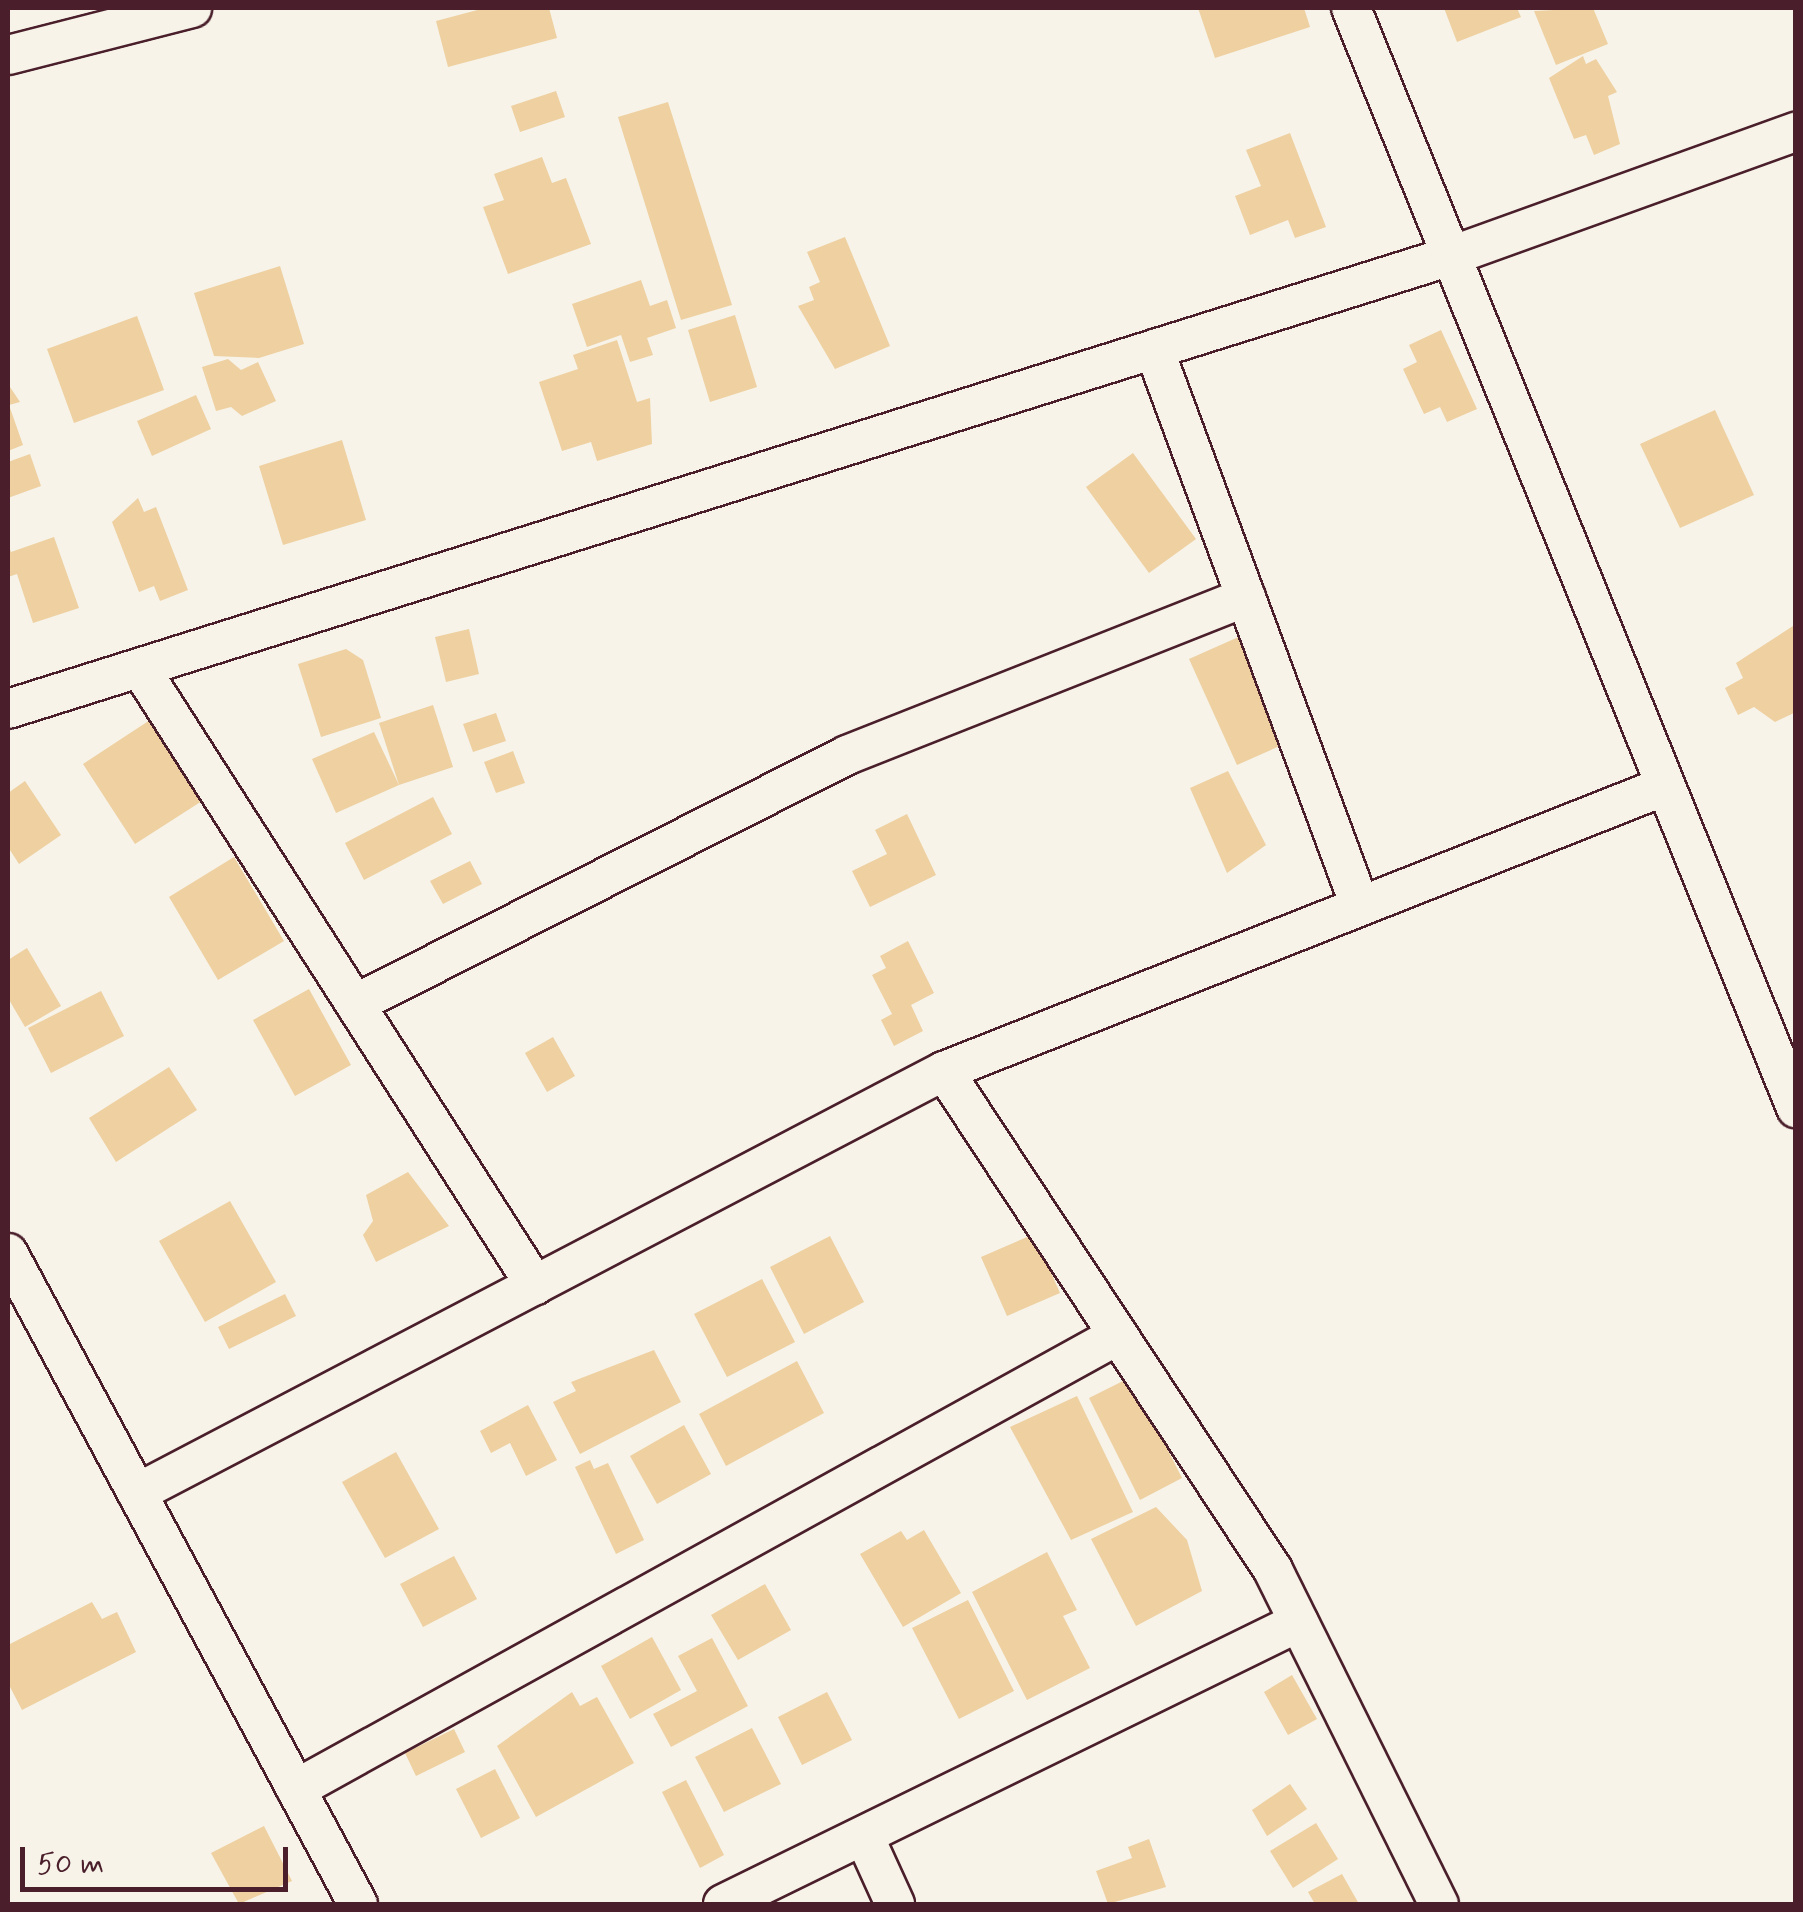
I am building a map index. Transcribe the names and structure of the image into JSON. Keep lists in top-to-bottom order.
{
  "scale_bar": "50 m"
}
